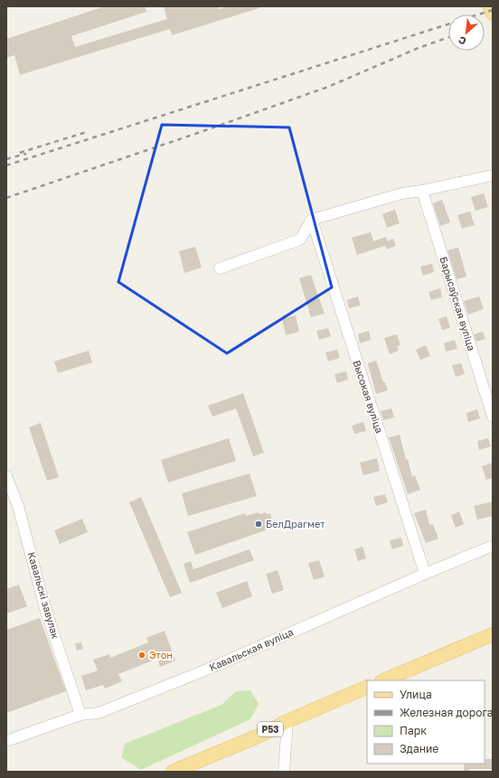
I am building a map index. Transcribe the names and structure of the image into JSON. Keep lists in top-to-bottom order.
{
  "streets": {
    "main road": ["Р53"],
    "street": [
      "Барысаўская вуліца",
      "Высокая вуліца",
      "Кавальскі завулак",
      "Кавальская вуліца"
    ]
  },
  "crossings": [
    ["Высокая вуліца", "Кавальская вуліца"],
    ["Кавальскі завулак", "Кавальская вуліца"]
  ],
  "places": ["БелДрагмет", "Этон"],
  "legend": [
    "Улица",
    "Железная дорога",
    "Парк",
    "Здание"
  ],
  "north": "bottom left"
}
